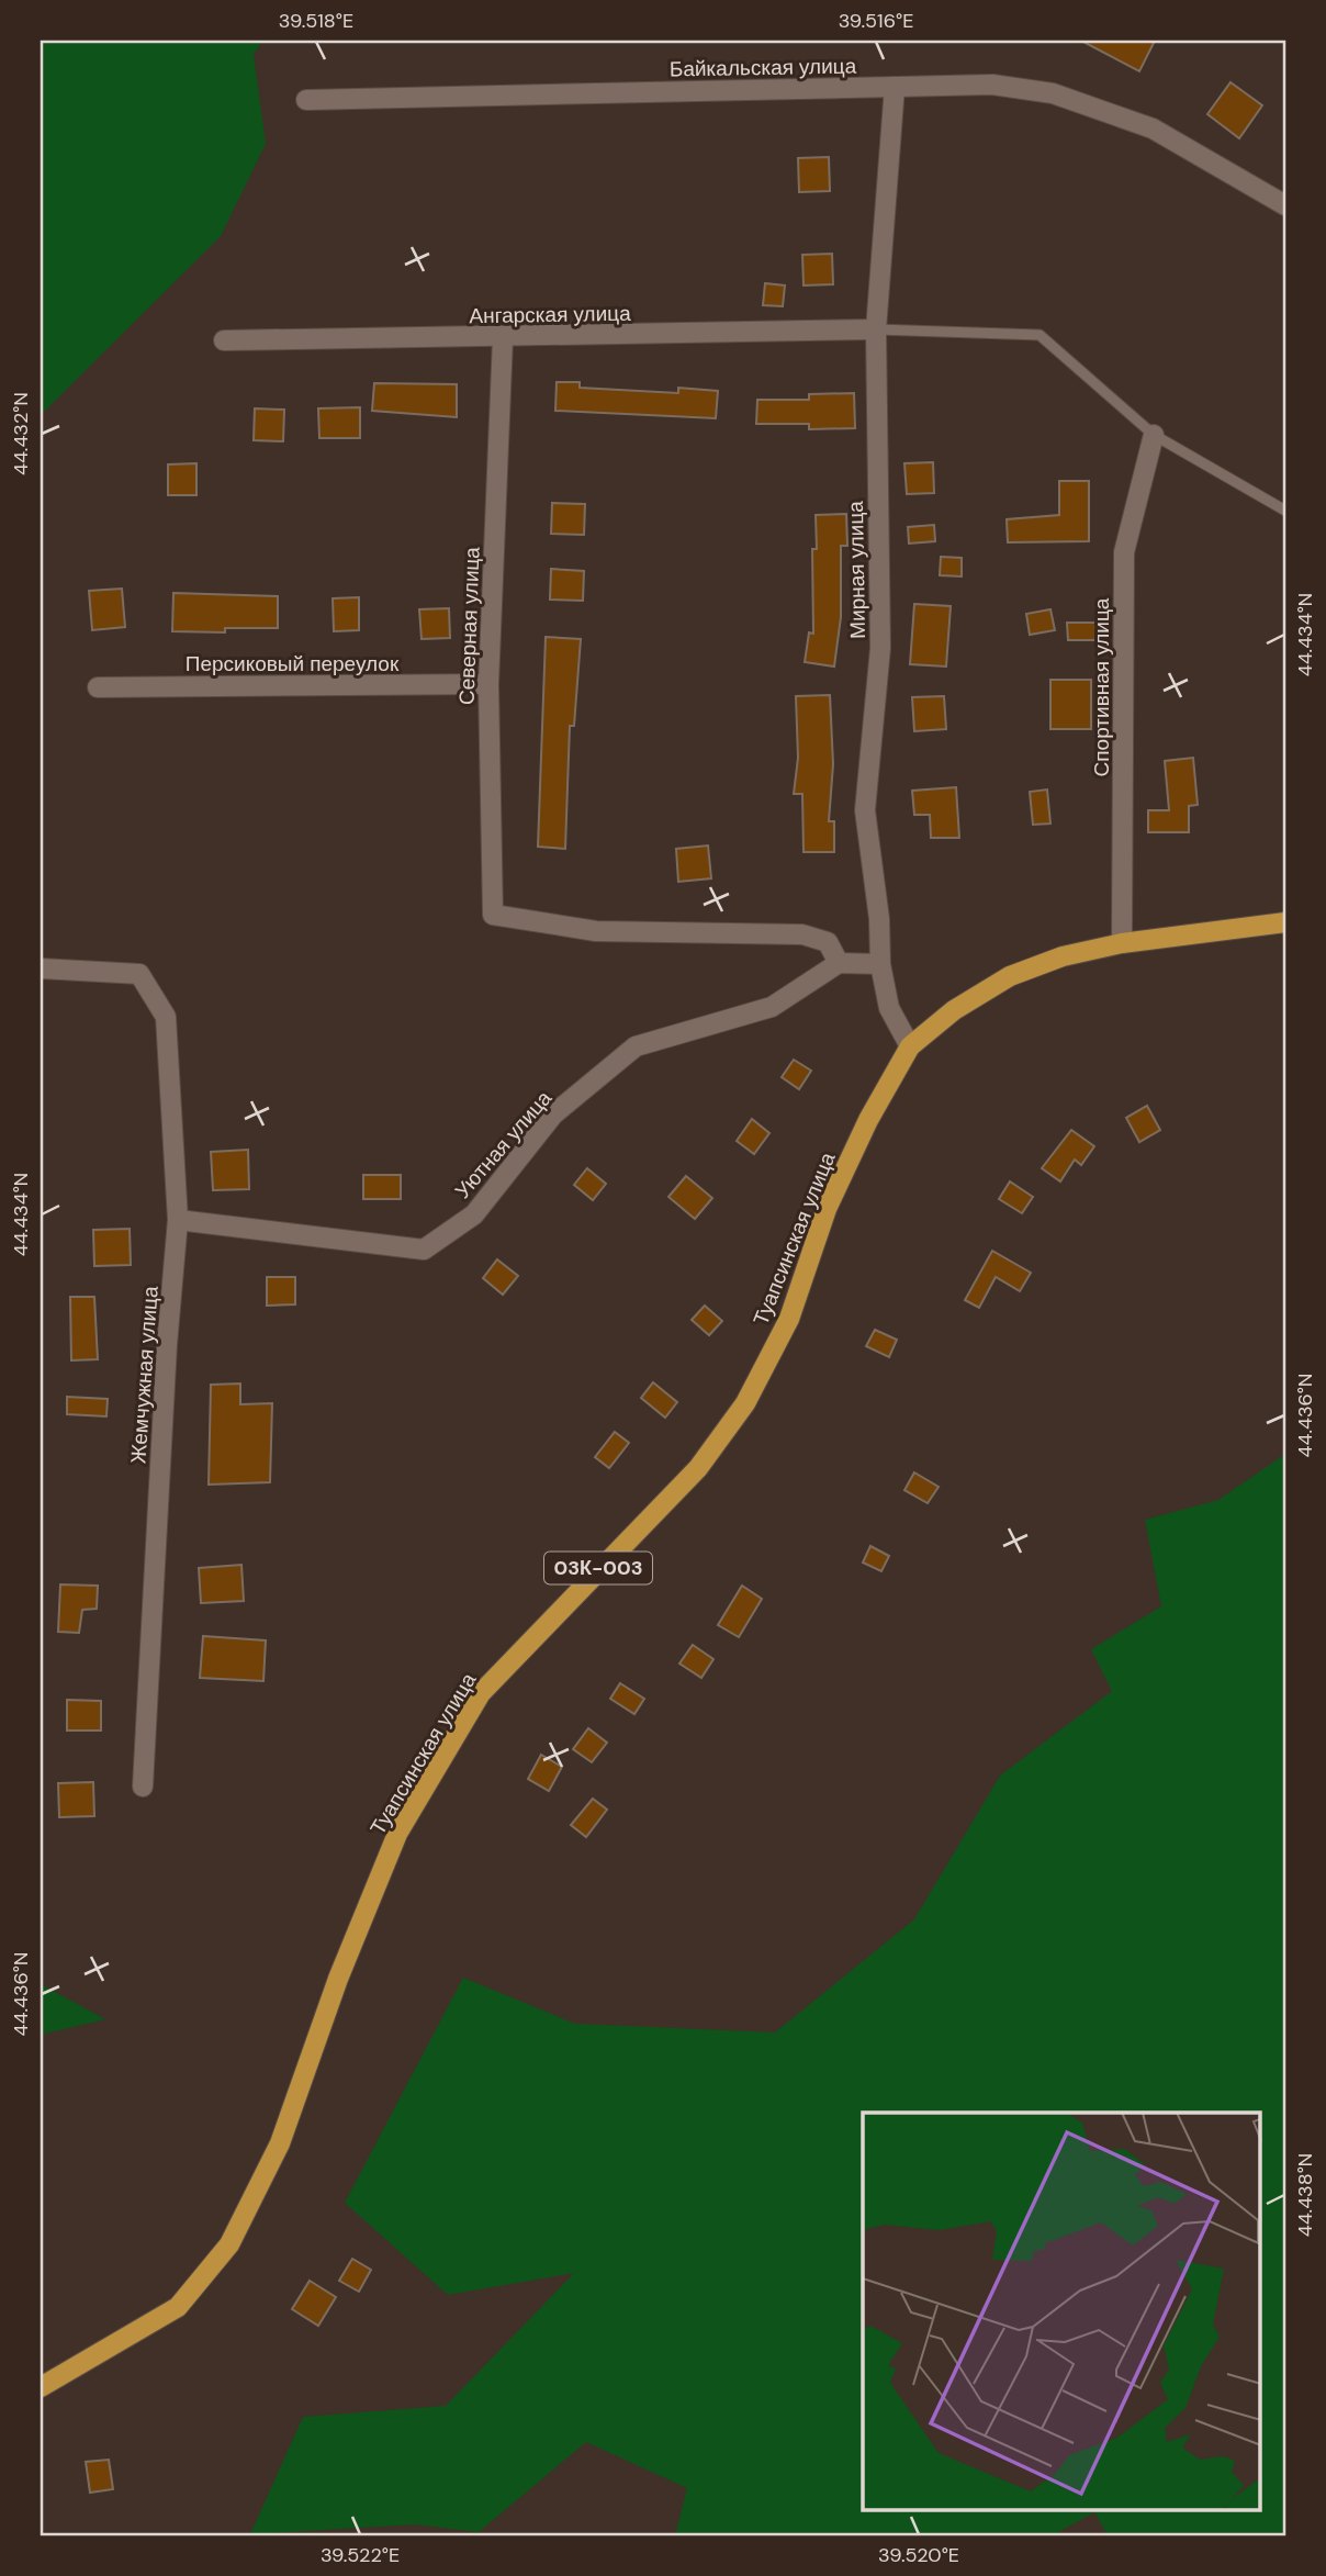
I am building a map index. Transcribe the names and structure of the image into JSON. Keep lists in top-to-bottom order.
{
  "streets": {
    "main road": ["Туапсинская улица", "03К-003"],
    "street": [
      "Байкальская улица",
      "Ангарская улица",
      "Мирная улица",
      "Северная улица",
      "Персиковый переулок",
      "Спортивная улица",
      "Уютная улица",
      "Жемчужная улица"
    ]
  },
  "crossings": [
    ["Байкальская улица", "Мирная улица"],
    ["Ангарская улица", "Мирная улица"],
    ["Ангарская улица", "Северная улица"],
    ["Мирная улица", "Туапсинская улица"],
    ["Северная улица", "Персиковый переулок"],
    ["Северная улица", "Уютная улица"],
    ["Спортивная улица", "Туапсинская улица"],
    ["Уютная улица", "Жемчужная улица"]
  ],
  "coordinates": [
    "39.518°E",
    "39.516°E",
    "44.432°N",
    "44.434°N",
    "44.436°N",
    "44.438°N",
    "39.522°E",
    "39.520°E"
  ]
}
